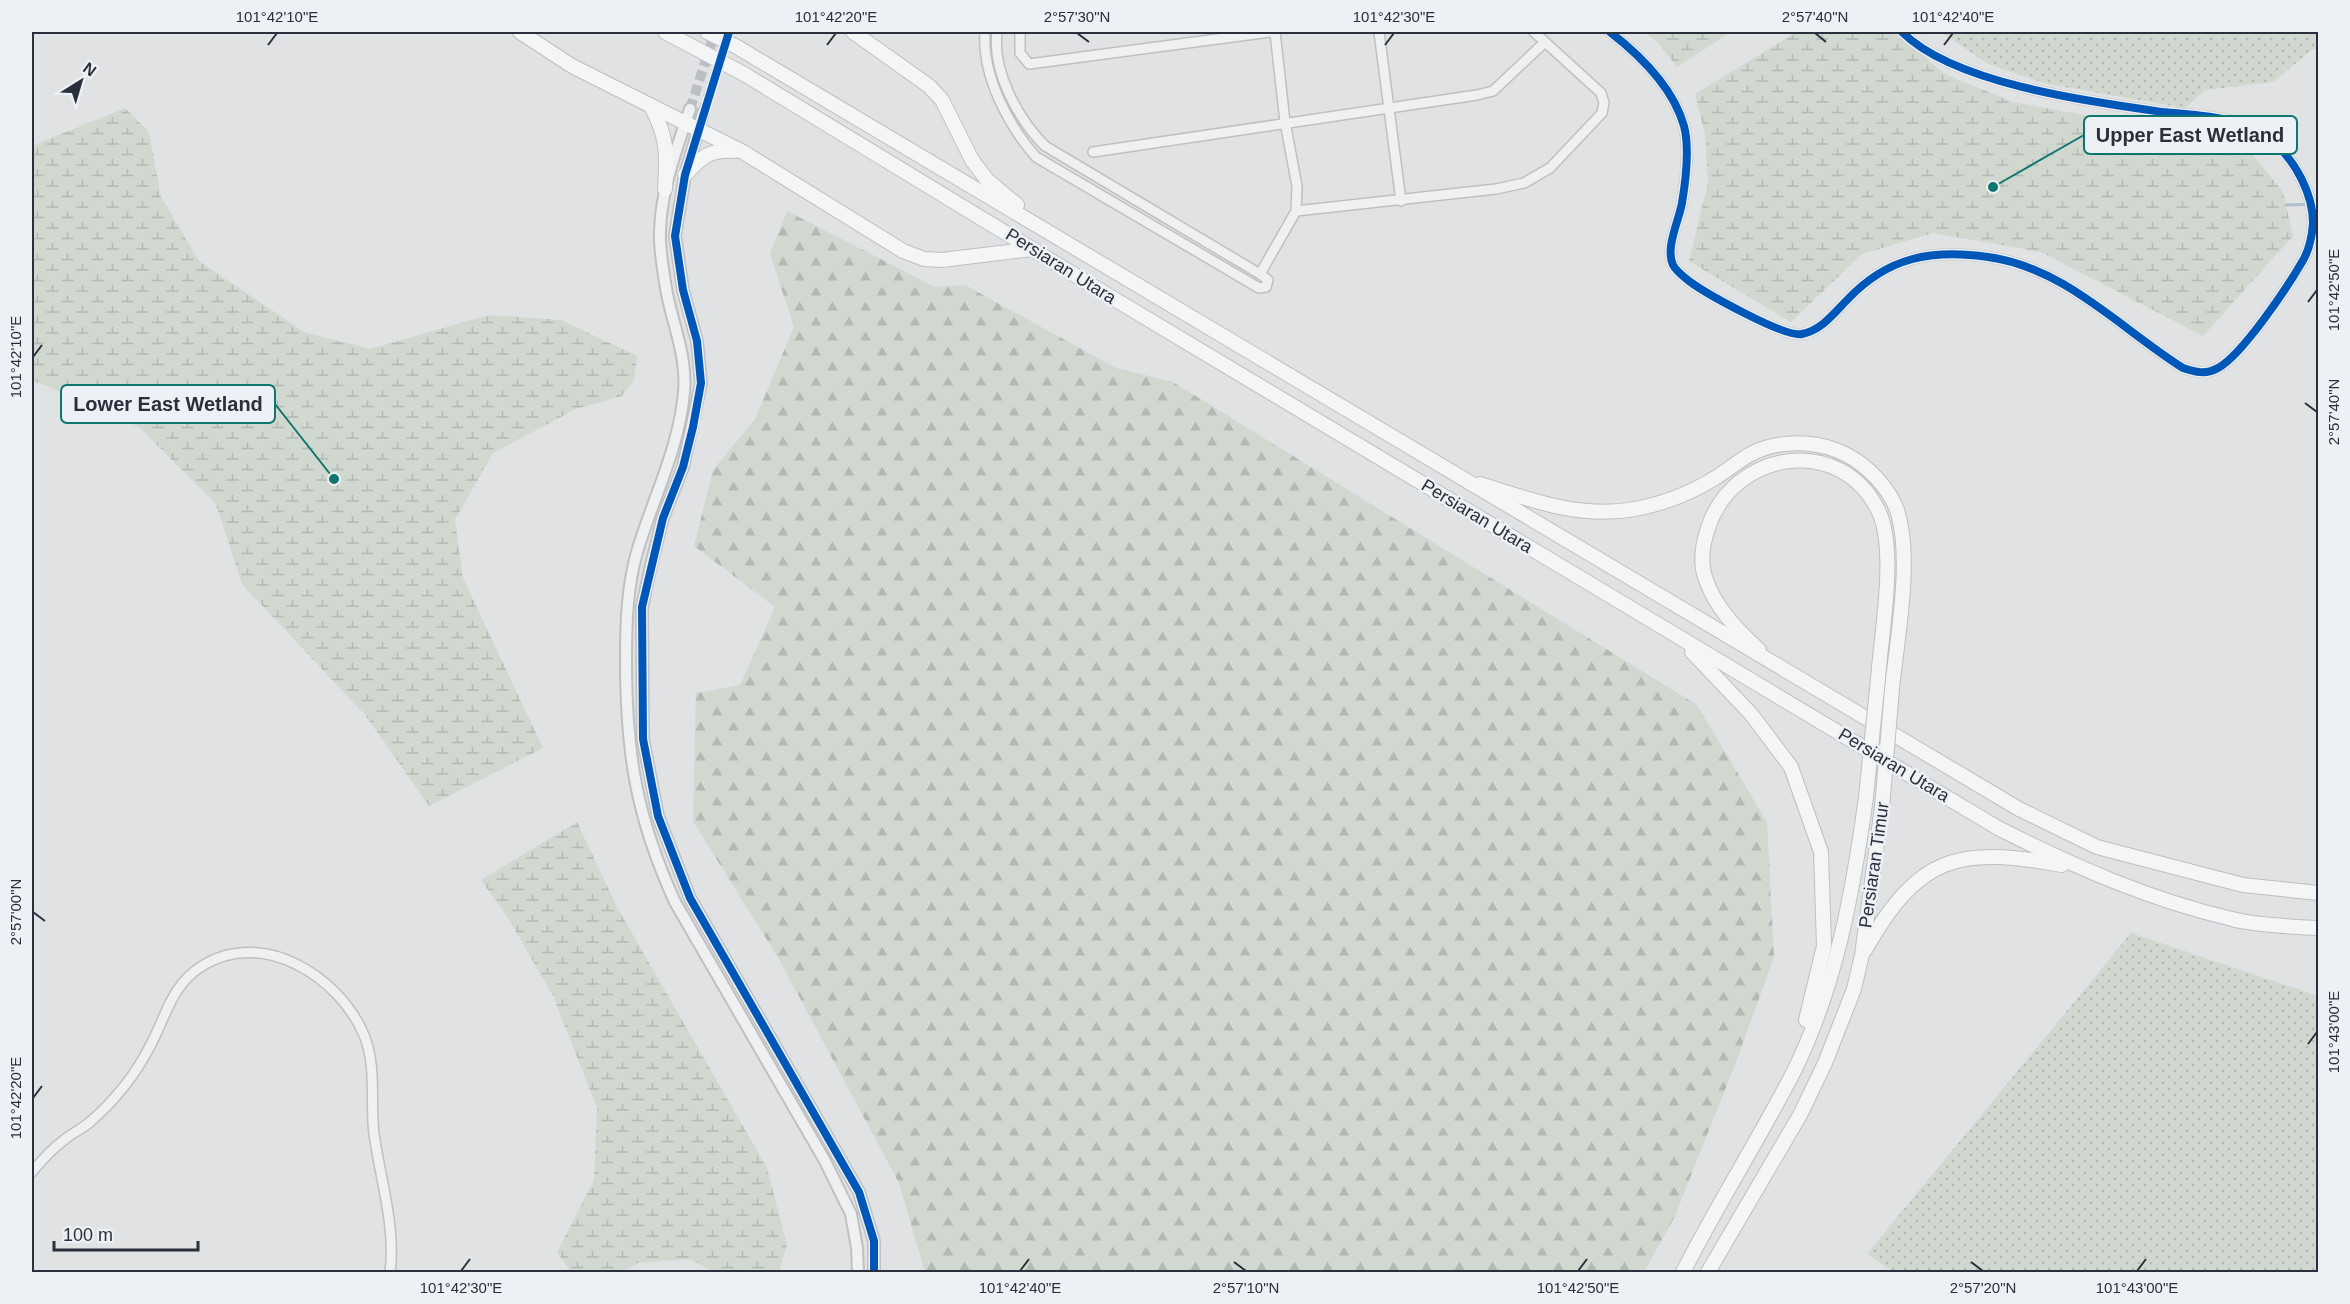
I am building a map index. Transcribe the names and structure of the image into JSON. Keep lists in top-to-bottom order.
{
  "streets": {
    "main road": ["Persiaran Utara", "Persiaran Timur"]
  },
  "crossings": [
    ["Persiaran Utara", "Persiaran Timur"]
  ],
  "places": ["Upper East Wetland", "Lower East Wetland"],
  "scale_bar": "100 m",
  "north": "top right",
  "coordinates": [
    "101°42'10\"E",
    "101°42'20\"E",
    "2°57'30\"N",
    "101°42'30\"E",
    "2°57'40\"N",
    "101°42'40\"E",
    "101°42'50\"E",
    "2°57'00\"N",
    "101°43'00\"E",
    "2°57'10\"N",
    "2°57'20\"N"
  ]
}
